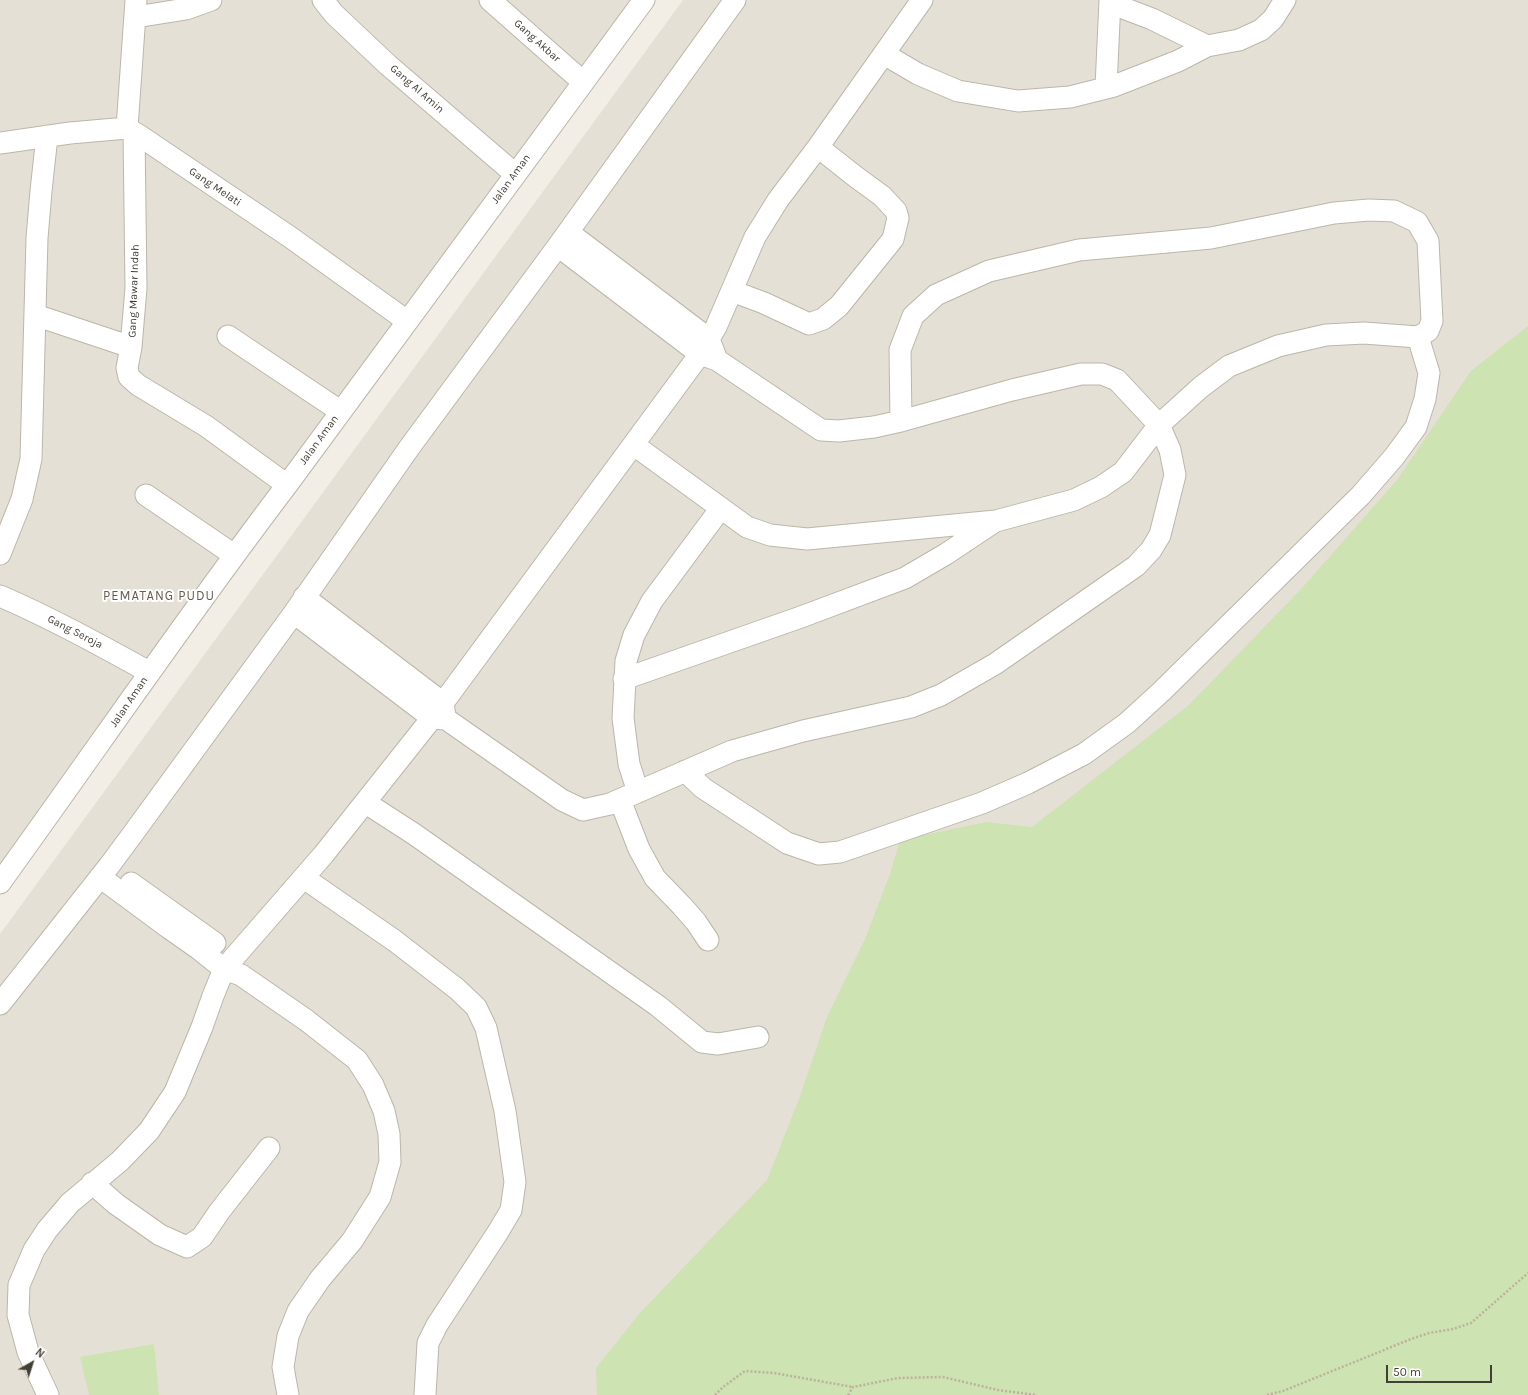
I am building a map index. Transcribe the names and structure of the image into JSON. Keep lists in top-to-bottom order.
{
  "streets": {
    "street": [
      "Gang Akbar",
      "Gang Al Amin",
      "Jalan Aman",
      "Gang Melati",
      "Gang Mawar Indah",
      "Gang Seroja"
    ]
  },
  "crossings": [
    ["Gang Akbar", "Jalan Aman"],
    ["Gang Al Amin", "Jalan Aman"],
    ["Jalan Aman", "Gang Melati"],
    ["Jalan Aman", "Gang Mawar Indah"],
    ["Jalan Aman", "Gang Seroja"],
    ["Gang Melati", "Gang Mawar Indah"]
  ],
  "districts": ["PEMATANG PUDU"],
  "scale_bar": "50 m",
  "north": "top right"
}
